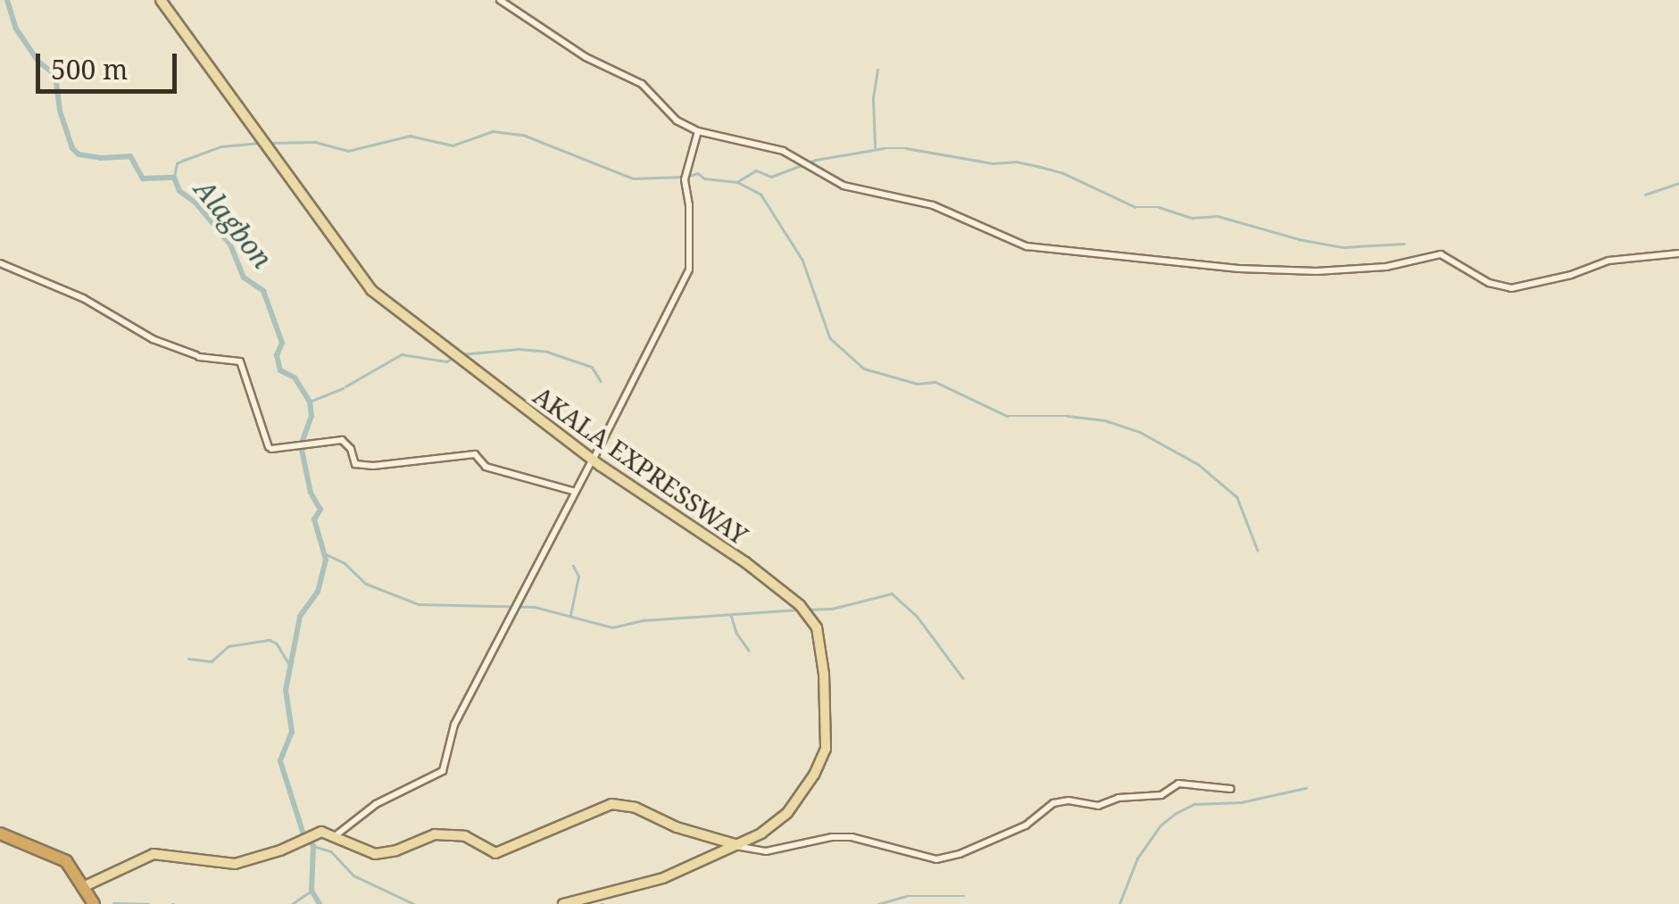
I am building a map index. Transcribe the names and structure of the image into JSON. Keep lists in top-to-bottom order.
{
  "streets": {
    "main road": ["AKALA EXPRESSWAY"]
  },
  "water": ["Alagbon"],
  "scale_bar": "500 m"
}
